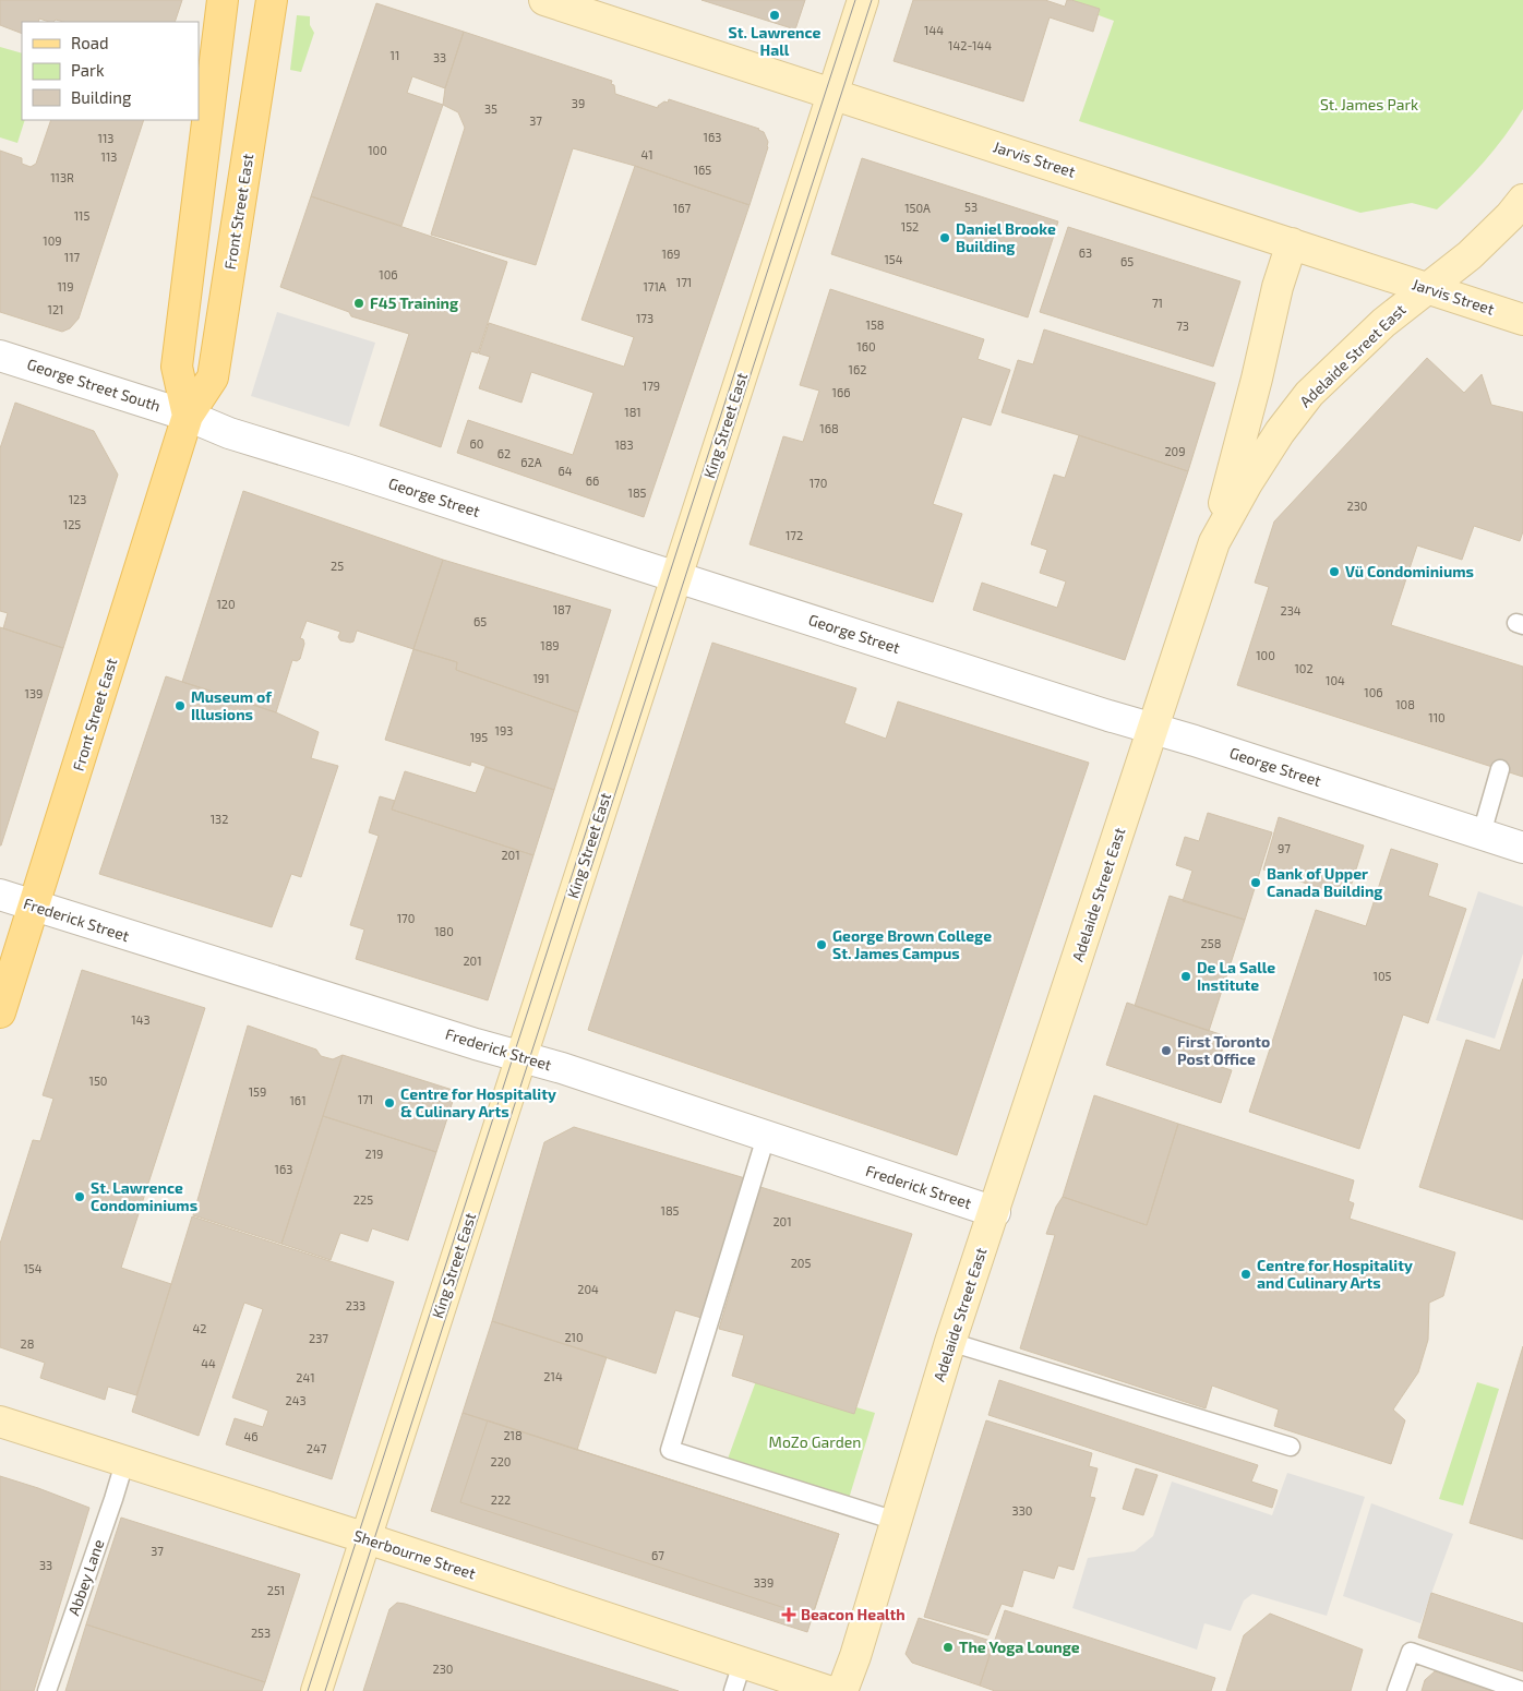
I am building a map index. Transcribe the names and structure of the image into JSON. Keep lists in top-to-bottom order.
{
  "streets": {
    "main road": [
      "Jarvis Street",
      "Front Street East",
      "Adelaide Street East",
      "King Street East",
      "Sherbourne Street"
    ],
    "street": ["George Street South", "George Street", "Frederick Street"],
    "lane": ["Abbey Lane"]
  },
  "crossings": [
    ["Jarvis Street", "Adelaide Street East"],
    ["Jarvis Street", "King Street East"],
    ["Front Street East", "George Street South"],
    ["Front Street East", "George Street"],
    ["Front Street East", "Frederick Street"],
    ["Adelaide Street East", "George Street"],
    ["Adelaide Street East", "Frederick Street"],
    ["George Street South", "George Street"],
    ["King Street East", "George Street"],
    ["King Street East", "Frederick Street"],
    ["King Street East", "Sherbourne Street"],
    ["Sherbourne Street", "Abbey Lane"]
  ],
  "parks": ["St. James Park", "MoZo Garden"],
  "places": {
    "other": [
      "St. Lawrence Hall",
      "Daniel Brooke Building",
      "F45 Training",
      "Vü Condominiums",
      "Museum of Illusions",
      "Bank of Upper Canada Building",
      "George Brown College St. James Campus",
      "De La Salle Institute",
      "First Toronto Post Office",
      "Centre for Hospitality & Culinary Arts",
      "St. Lawrence Condominiums",
      "Centre for Hospitality and Culinary Arts",
      "The Yoga Lounge"
    ],
    "health": ["Beacon Health"]
  },
  "house_numbers": [
    "144",
    "142-144",
    "11",
    "33",
    "39",
    "35",
    "37",
    "163",
    "113",
    "100",
    "41",
    "113",
    "165",
    "113R",
    "53",
    "167",
    "150A",
    "115",
    "152",
    "109",
    "63",
    "169",
    "117",
    "154",
    "65",
    "106",
    "171",
    "119",
    "171A",
    "71",
    "121",
    "173",
    "158",
    "73",
    "160",
    "162",
    "179",
    "166",
    "181",
    "168",
    "60",
    "183",
    "209",
    "62",
    "62A",
    "64",
    "66",
    "170",
    "185",
    "123",
    "230",
    "125",
    "172",
    "25",
    "120",
    "187",
    "234",
    "65",
    "189",
    "100",
    "102",
    "191",
    "104",
    "106",
    "139",
    "108",
    "110",
    "193",
    "195",
    "132",
    "97",
    "201",
    "170",
    "180",
    "258",
    "201",
    "105",
    "143",
    "150",
    "159",
    "171",
    "161",
    "219",
    "163",
    "225",
    "185",
    "201",
    "205",
    "154",
    "204",
    "233",
    "42",
    "210",
    "237",
    "28",
    "44",
    "214",
    "241",
    "243",
    "218",
    "46",
    "247",
    "220",
    "222",
    "330",
    "37",
    "67",
    "33",
    "339",
    "251",
    "253",
    "230"
  ],
  "legend": ["Road", "Park", "Building"]
}
